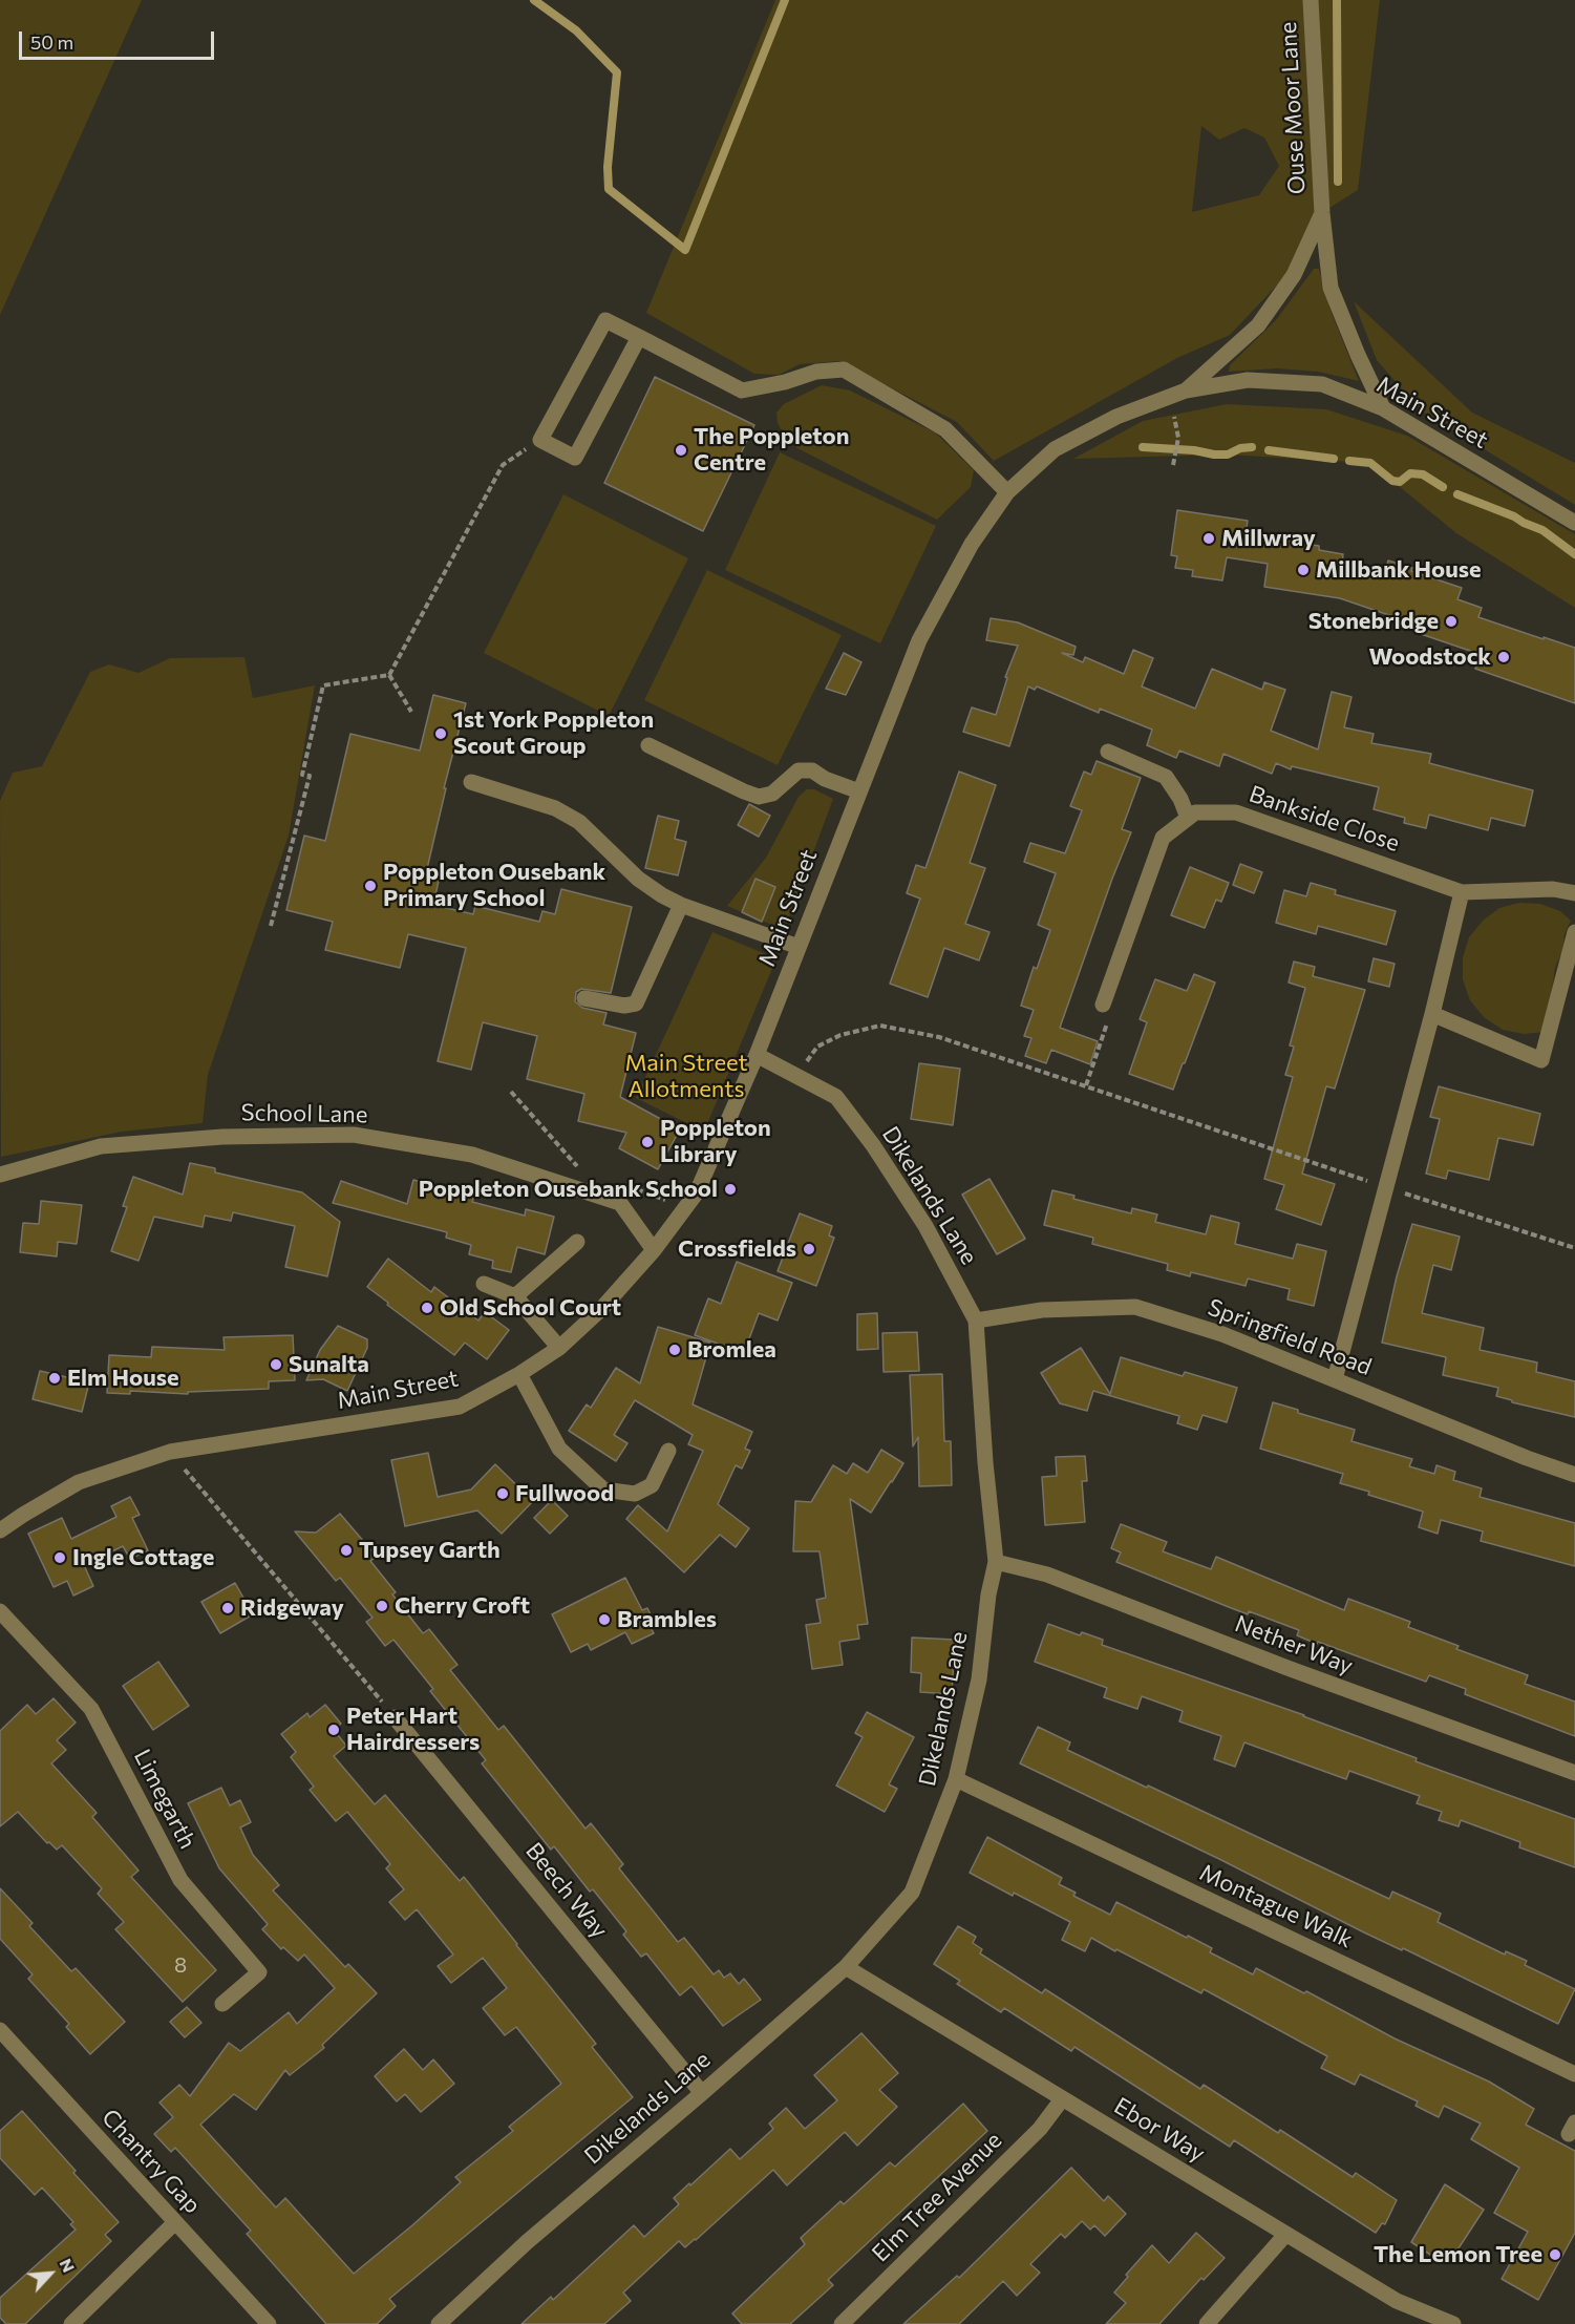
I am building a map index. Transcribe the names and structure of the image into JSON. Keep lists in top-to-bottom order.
{
  "streets": {
    "street": [
      "Ouse Moor Lane",
      "Main Street",
      "Bankside Close",
      "School Lane",
      "Dikelands Lane",
      "Springfield Road",
      "Nether Way",
      "Limegarth",
      "Beech Way",
      "Montague Walk",
      "Ebor Way",
      "Chantry Gap",
      "Elm Tree Avenue"
    ]
  },
  "crossings": [
    ["Ouse Moor Lane", "Main Street"],
    ["Main Street", "School Lane"],
    ["Main Street", "Dikelands Lane"],
    ["Dikelands Lane", "Springfield Road"],
    ["Dikelands Lane", "Nether Way"],
    ["Dikelands Lane", "Beech Way"],
    ["Dikelands Lane", "Montague Walk"],
    ["Dikelands Lane", "Ebor Way"],
    ["Ebor Way", "Elm Tree Avenue"]
  ],
  "parks": ["Main Street Allotments"],
  "places": [
    "The Poppleton Centre",
    "Millwray",
    "Millbank House",
    "Stonebridge",
    "Woodstock",
    "1st York Poppleton Scout Group",
    "Poppleton Ousebank Primary School",
    "Poppleton Library",
    "Poppleton Ousebank School",
    "Crossfields",
    "Old School Court",
    "Bromlea",
    "Sunalta",
    "Elm House",
    "Fullwood",
    "Tupsey Garth",
    "Ingle Cottage",
    "Cherry Croft",
    "Ridgeway",
    "Brambles",
    "Peter Hart Hairdressers",
    "The Lemon Tree"
  ],
  "house_numbers": ["8"],
  "scale_bar": "50 m",
  "north": "top right"
}
